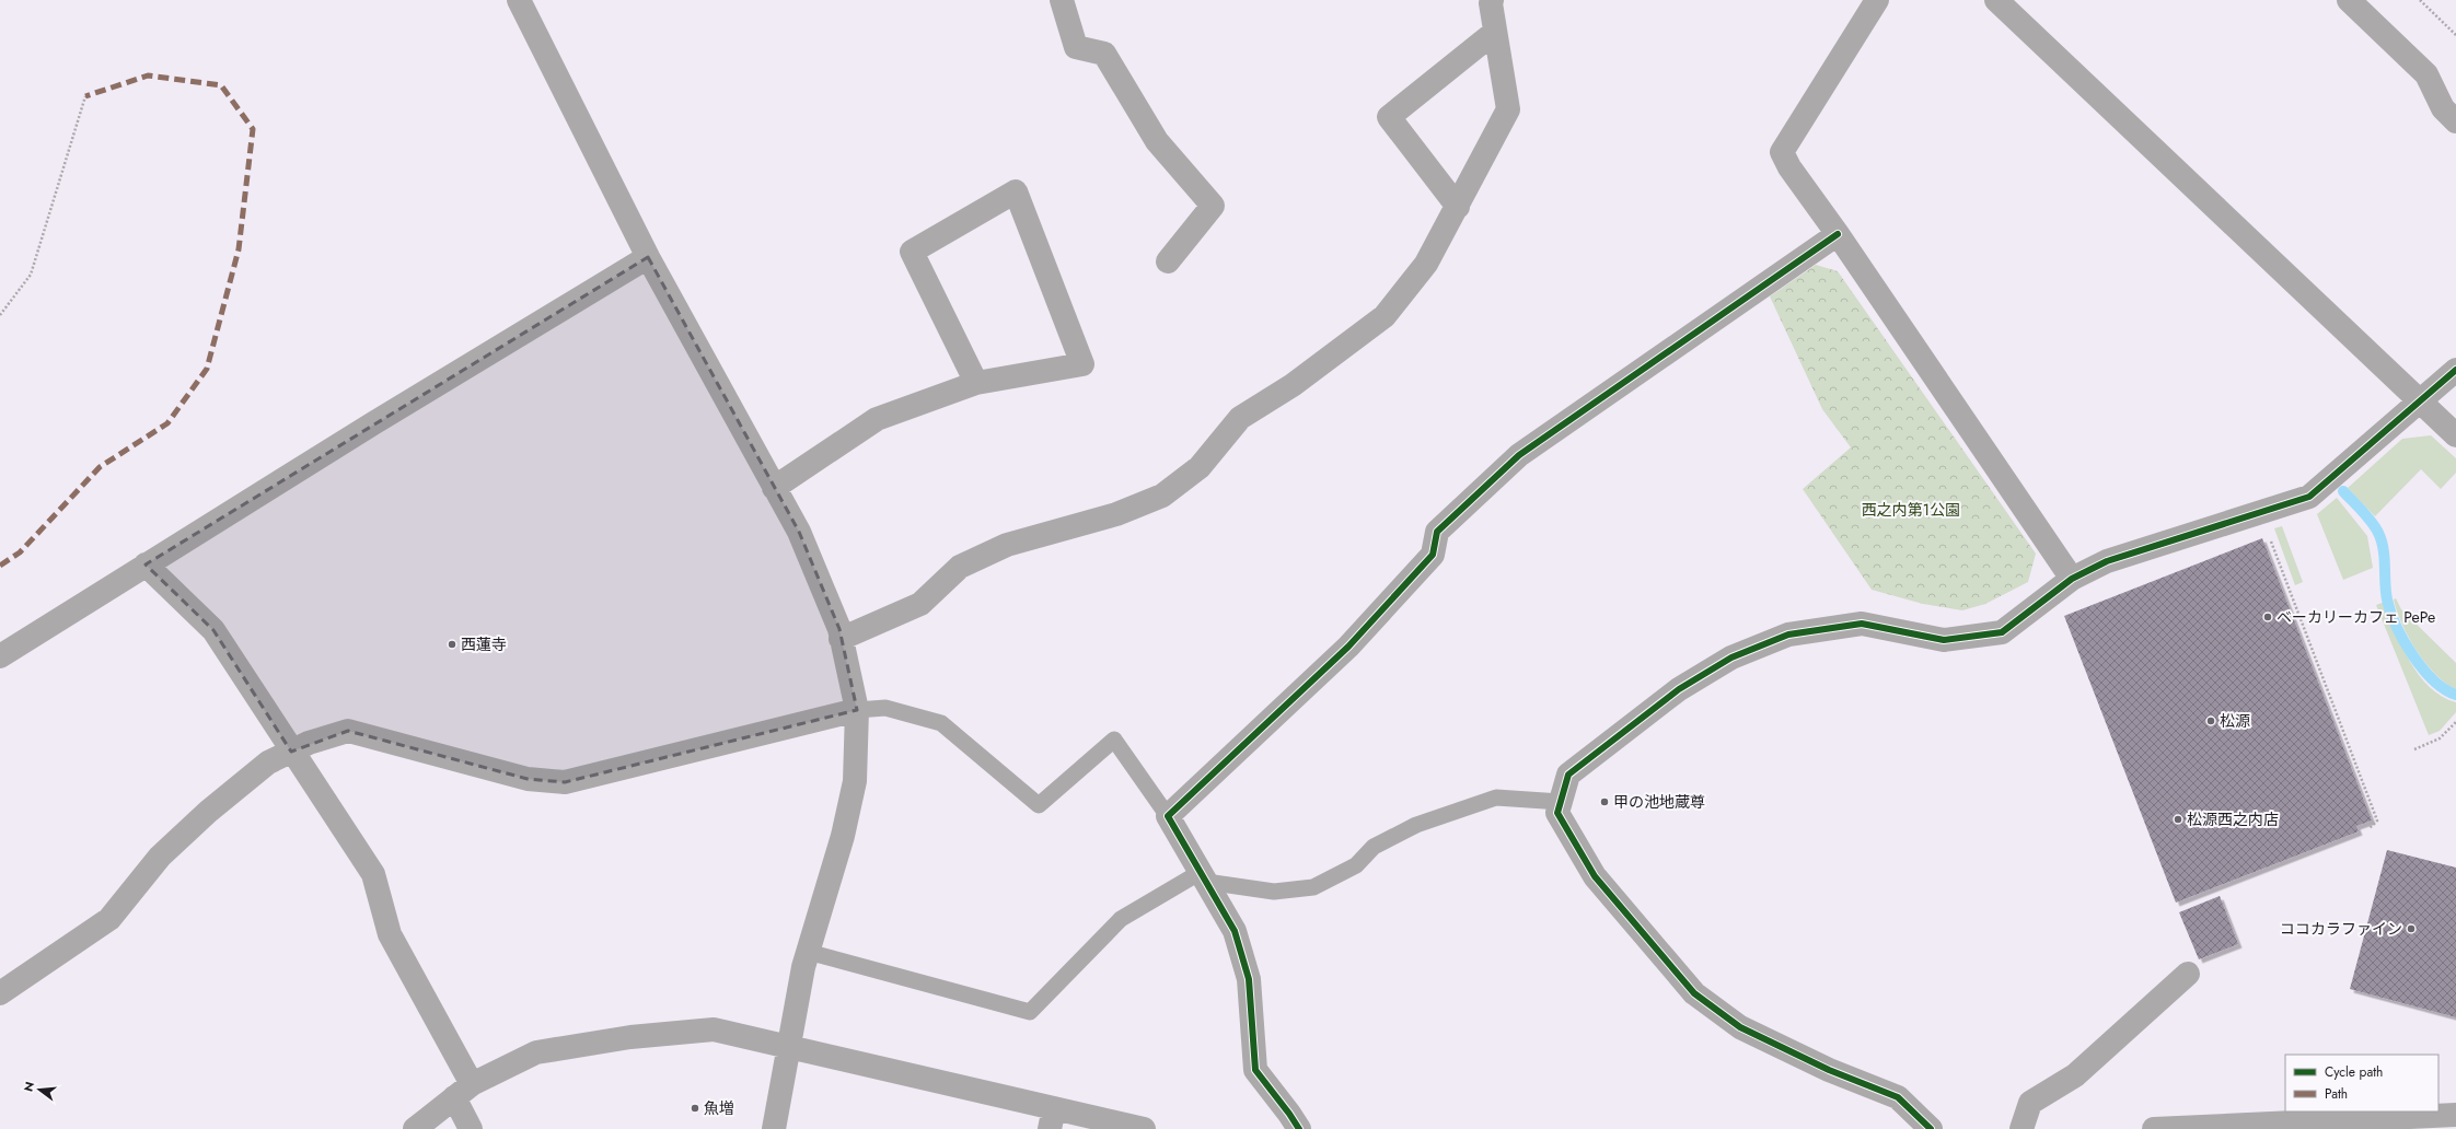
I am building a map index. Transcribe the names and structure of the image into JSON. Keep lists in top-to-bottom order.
{
  "parks": ["西之内第1公園"],
  "places": [
    "ベーカリーカフェ PePe",
    "西蓮寺",
    "松源",
    "甲の池地蔵尊",
    "松源西之内店",
    "ココカラファイン",
    "魚増"
  ],
  "legend": ["Cycle path", "Path"],
  "north": "left"
}
